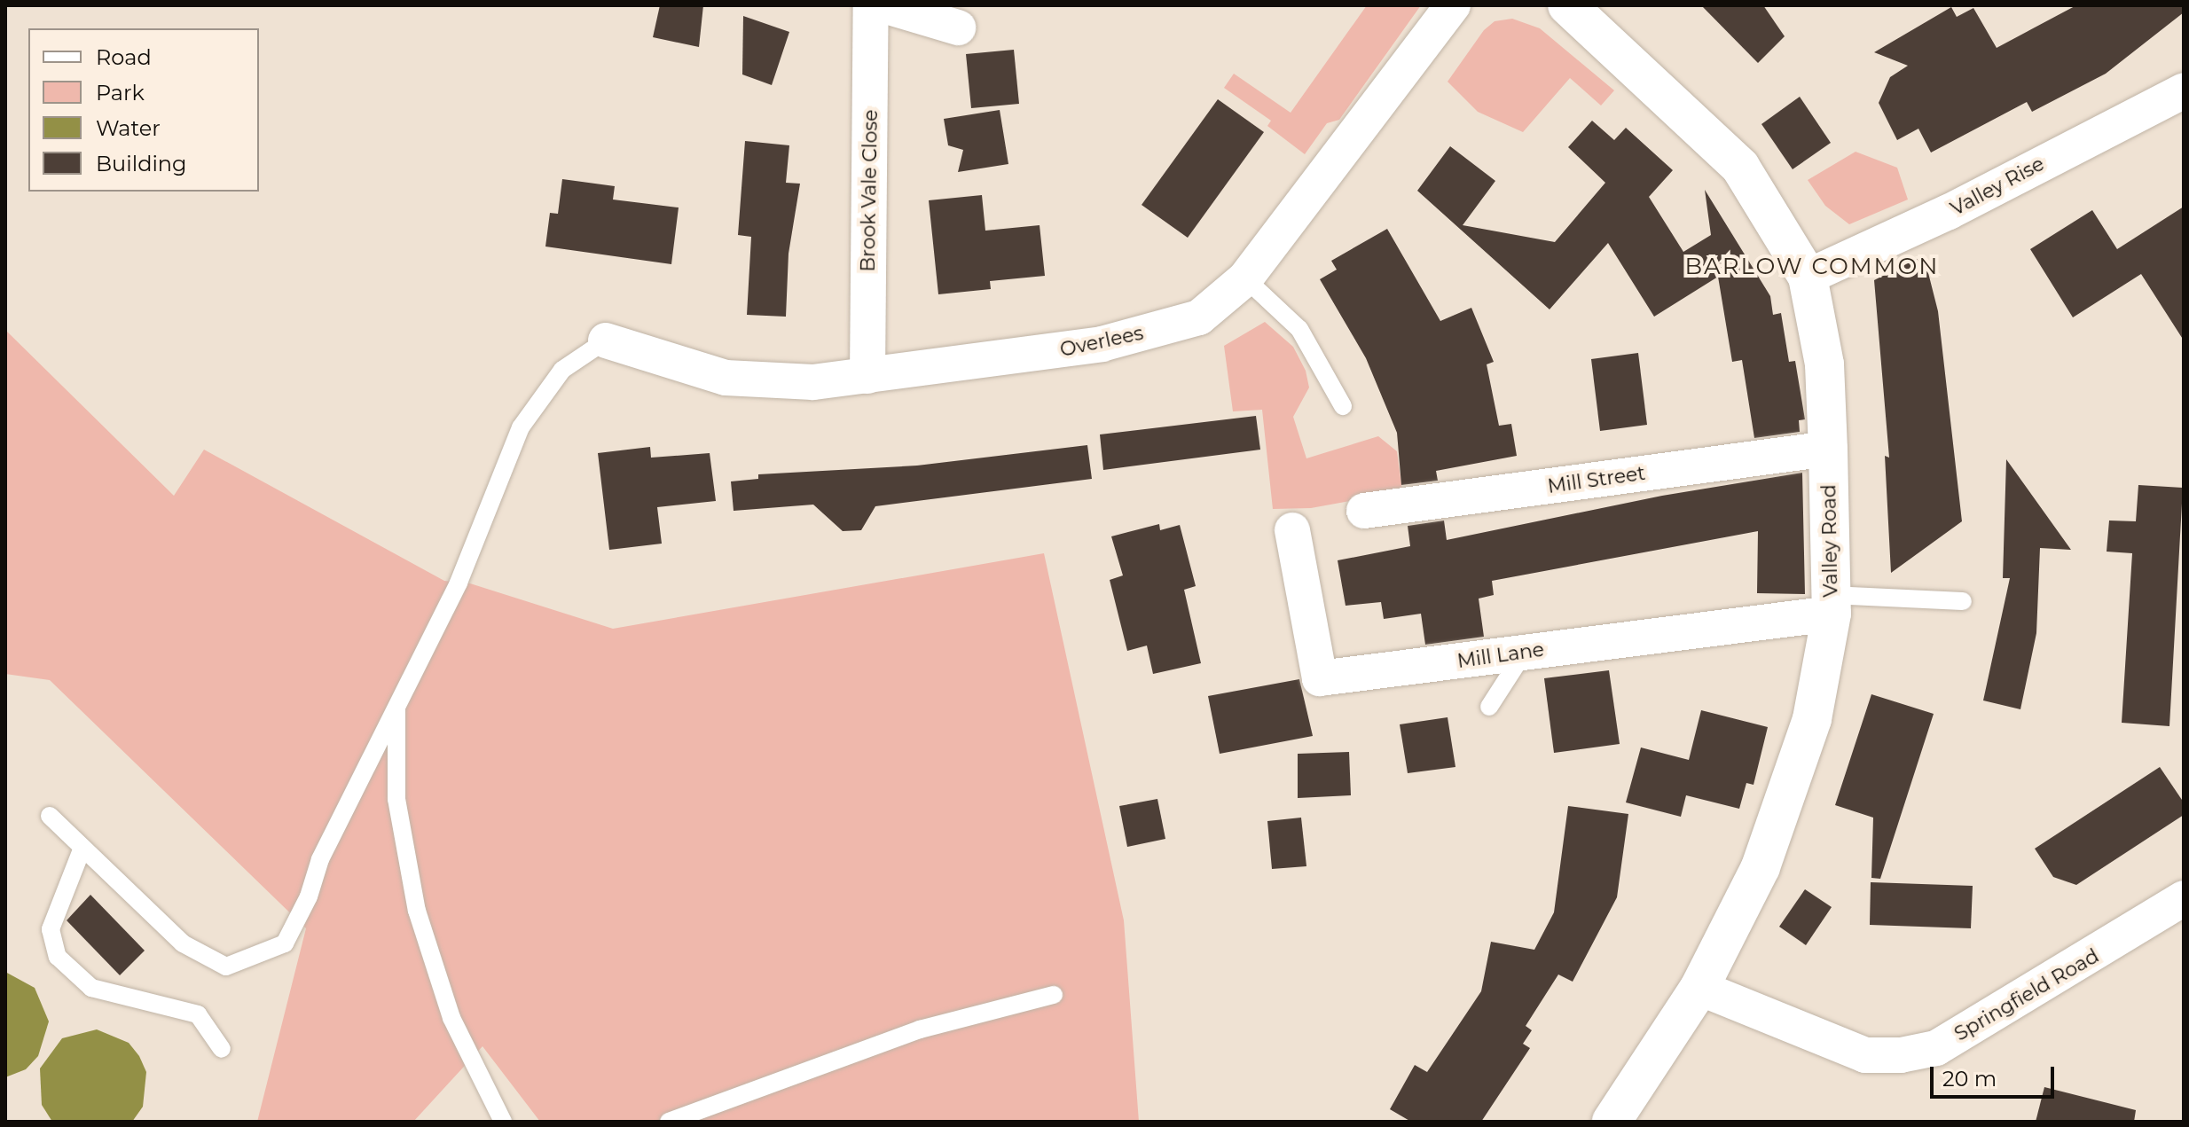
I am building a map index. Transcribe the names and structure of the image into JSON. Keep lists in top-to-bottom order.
{
  "streets": {
    "main road": ["Valley Road"],
    "street": [
      "Valley Rise",
      "Brook Vale Close",
      "Overlees",
      "Mill Street",
      "Mill Lane",
      "Springfield Road"
    ]
  },
  "crossings": [
    ["Valley Rise", "Valley Road"],
    ["Brook Vale Close", "Overlees"],
    ["Mill Street", "Valley Road"],
    ["Valley Road", "Mill Lane"],
    ["Valley Road", "Springfield Road"]
  ],
  "districts": ["BARLOW COMMON"],
  "legend": [
    "Road",
    "Park",
    "Water",
    "Building"
  ],
  "scale_bar": "20 m"
}
